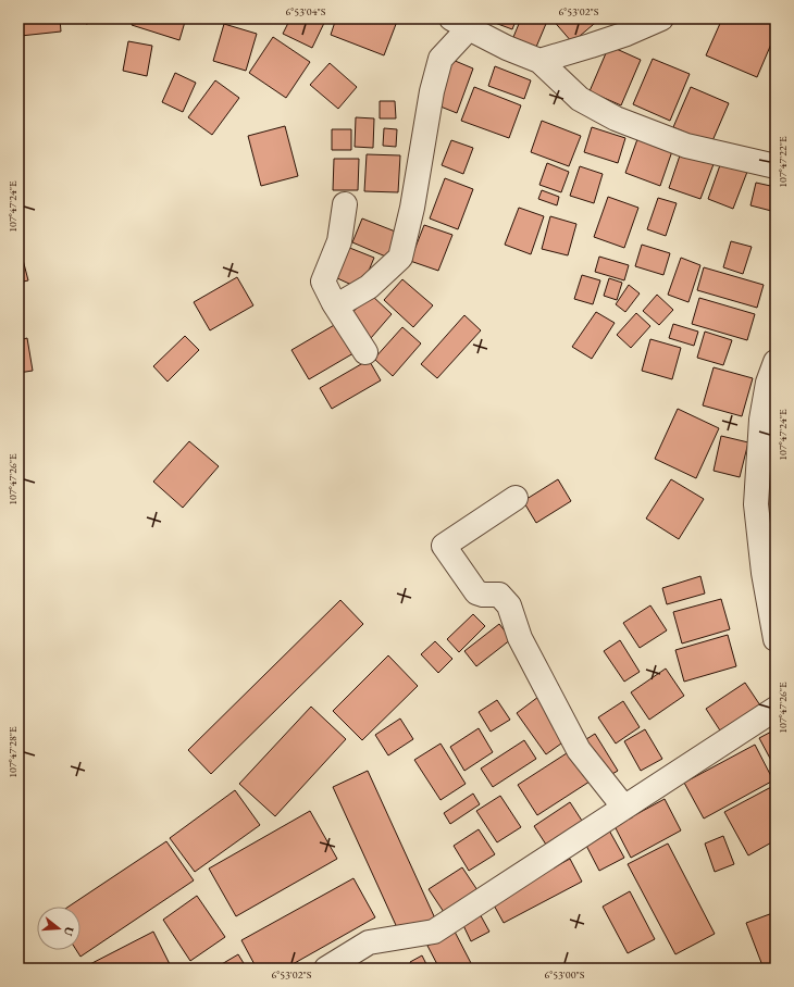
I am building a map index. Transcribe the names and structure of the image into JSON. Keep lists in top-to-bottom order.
{
  "north": "right",
  "coordinates": [
    "6°53'04\"S",
    "6°53'02\"S",
    "107°47'22\"E",
    "107°47'24\"E",
    "107°47'26\"E",
    "107°47'28\"E",
    "6°53'00\"S"
  ]
}
